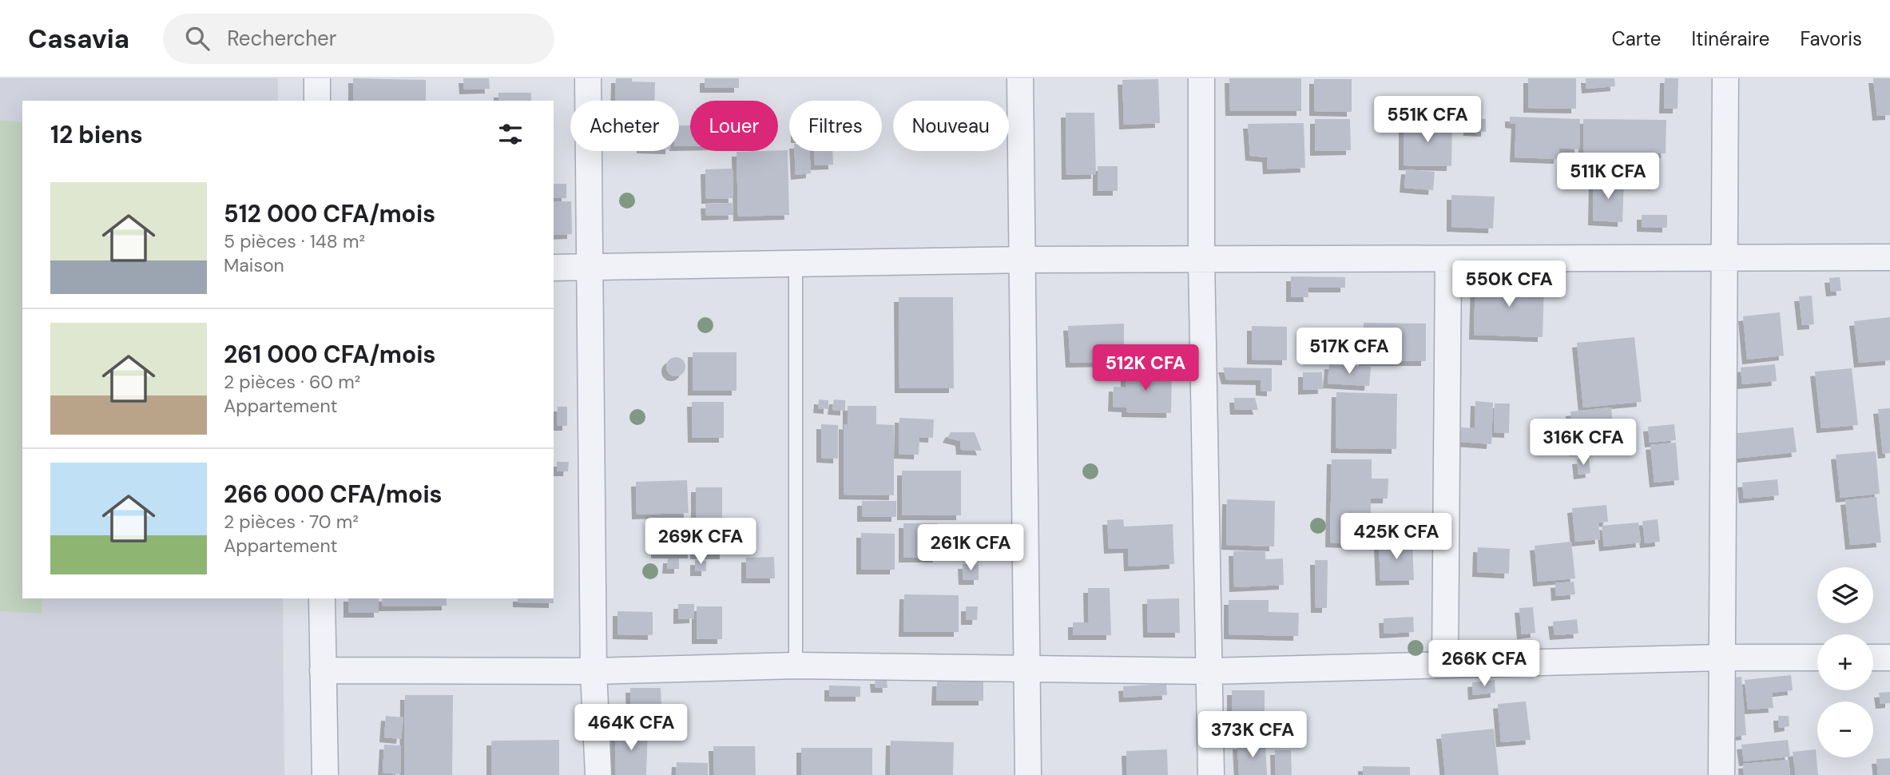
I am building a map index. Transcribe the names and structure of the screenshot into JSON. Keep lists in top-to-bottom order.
{
  "page": {
    "header": "Casavia",
    "search": "Rechercher",
    "nav": ["Carte", "Itinéraire", "Favoris"],
    "price": [
      "551K CFA",
      "511K CFA",
      "550K CFA",
      "517K CFA",
      "512K CFA",
      "316K CFA",
      "425K CFA",
      "269K CFA",
      "261K CFA",
      "266K CFA",
      "464K CFA",
      "373K CFA"
    ],
    "chip": [
      "Acheter",
      "Louer",
      "Filtres",
      "Nouveau"
    ],
    "heading": "12 biens",
    "list": [
      {
        "name": "512 000 CFA/mois",
        "note": "5 pièces · 148 m² · Maison"
      },
      {
        "name": "261 000 CFA/mois",
        "note": "2 pièces · 60 m² · Appartement"
      },
      {
        "name": "266 000 CFA/mois",
        "note": "2 pièces · 70 m² · Appartement"
      }
    ],
    "map_buttons": ["+", "−"]
  }
}
